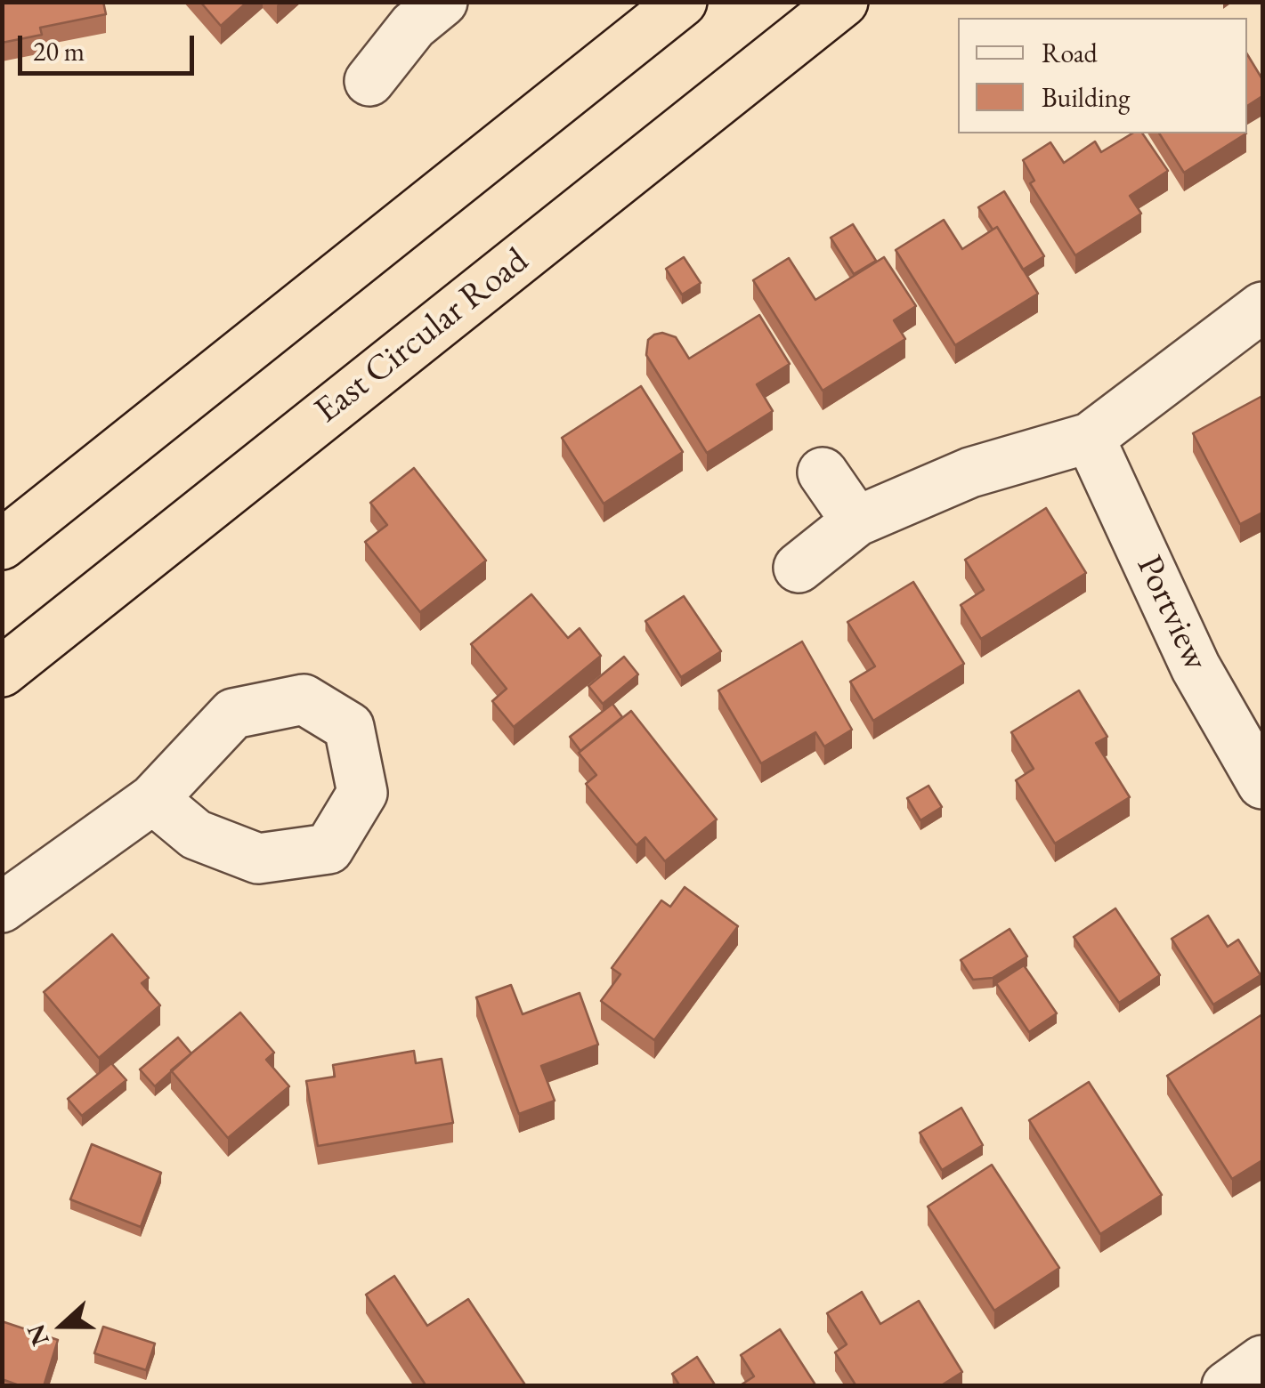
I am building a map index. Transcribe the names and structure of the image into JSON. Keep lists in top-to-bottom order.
{
  "streets": {
    "highway": ["East Circular Road"],
    "street": ["Portview"]
  },
  "legend": ["Road", "Building"],
  "scale_bar": "20 m",
  "north": "left"
}
